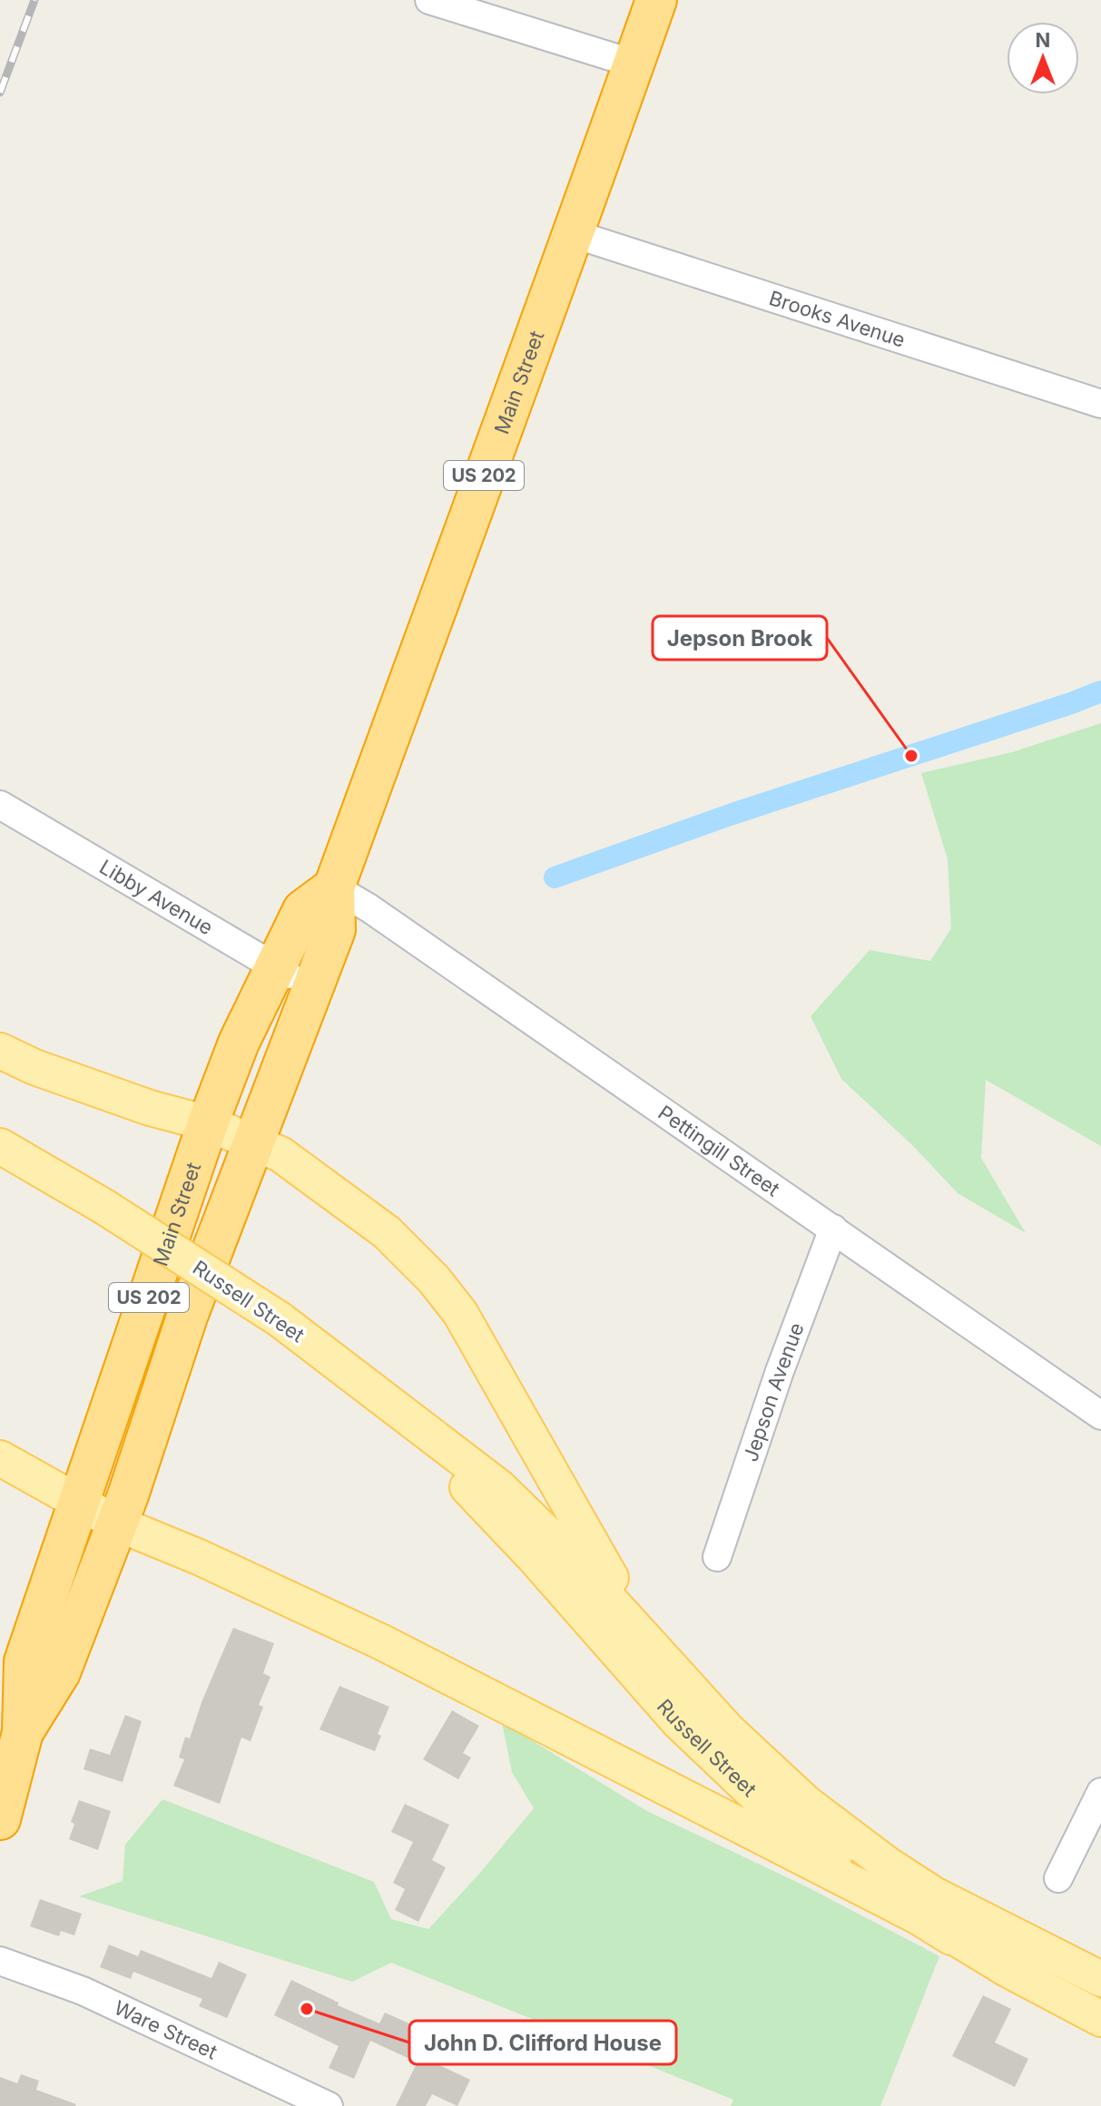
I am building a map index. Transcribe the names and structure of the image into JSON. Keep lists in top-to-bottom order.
{
  "streets": {
    "highway": ["Main Street", "US 202"],
    "main road": ["Russell Street"],
    "street": [
      "Brooks Avenue",
      "Libby Avenue",
      "Pettingill Street",
      "Jepson Avenue",
      "Ware Street"
    ]
  },
  "crossings": [
    ["Brooks Avenue", "Main Street"],
    ["Main Street", "Libby Avenue"],
    ["Main Street", "Pettingill Street"],
    ["Pettingill Street", "Jepson Avenue"]
  ],
  "places": ["Jepson Brook", "John D. Clifford House"],
  "north": "top"
}
